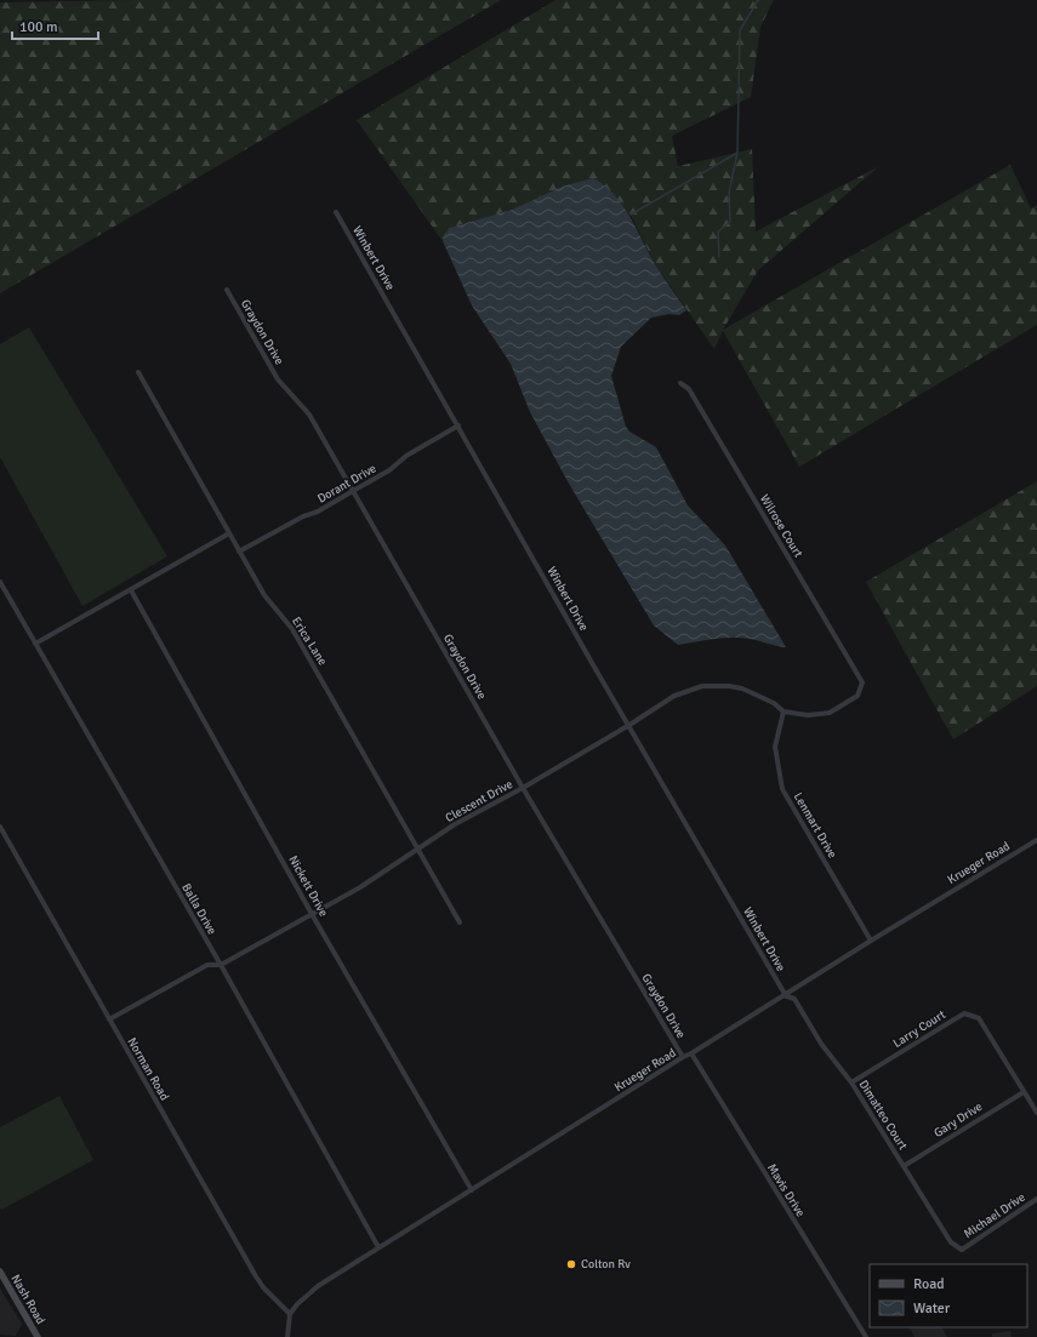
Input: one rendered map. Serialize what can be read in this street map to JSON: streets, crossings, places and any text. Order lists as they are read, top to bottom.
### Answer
{
  "streets": {
    "main road": ["Nash Road"],
    "street": [
      "Winbert Drive",
      "Graydon Drive",
      "Dorant Drive",
      "Wilrose Court",
      "Erica Lane",
      "Clescent Drive",
      "Lenmart Drive",
      "Krueger Road",
      "Nickett Drive",
      "Balla Drive",
      "Larry Court",
      "Norman Road",
      "Dimatteo Court",
      "Gary Drive",
      "Mavis Drive",
      "Michael Drive"
    ]
  },
  "crossings": [
    ["Winbert Drive", "Dorant Drive"],
    ["Winbert Drive", "Clescent Drive"],
    ["Winbert Drive", "Krueger Road"],
    ["Winbert Drive", "Dimatteo Court"],
    ["Graydon Drive", "Dorant Drive"],
    ["Graydon Drive", "Clescent Drive"],
    ["Graydon Drive", "Krueger Road"],
    ["Dorant Drive", "Erica Lane"],
    ["Wilrose Court", "Clescent Drive"],
    ["Erica Lane", "Clescent Drive"],
    ["Clescent Drive", "Lenmart Drive"],
    ["Clescent Drive", "Nickett Drive"],
    ["Clescent Drive", "Balla Drive"],
    ["Clescent Drive", "Norman Road"],
    ["Lenmart Drive", "Krueger Road"],
    ["Krueger Road", "Nickett Drive"],
    ["Krueger Road", "Balla Drive"],
    ["Krueger Road", "Norman Road"],
    ["Krueger Road", "Dimatteo Court"],
    ["Krueger Road", "Mavis Drive"],
    ["Larry Court", "Dimatteo Court"],
    ["Larry Court", "Gary Drive"],
    ["Dimatteo Court", "Gary Drive"],
    ["Dimatteo Court", "Michael Drive"]
  ],
  "places": ["Colton Rv"],
  "legend": ["Road", "Water"],
  "scale_bar": "100 m"
}
